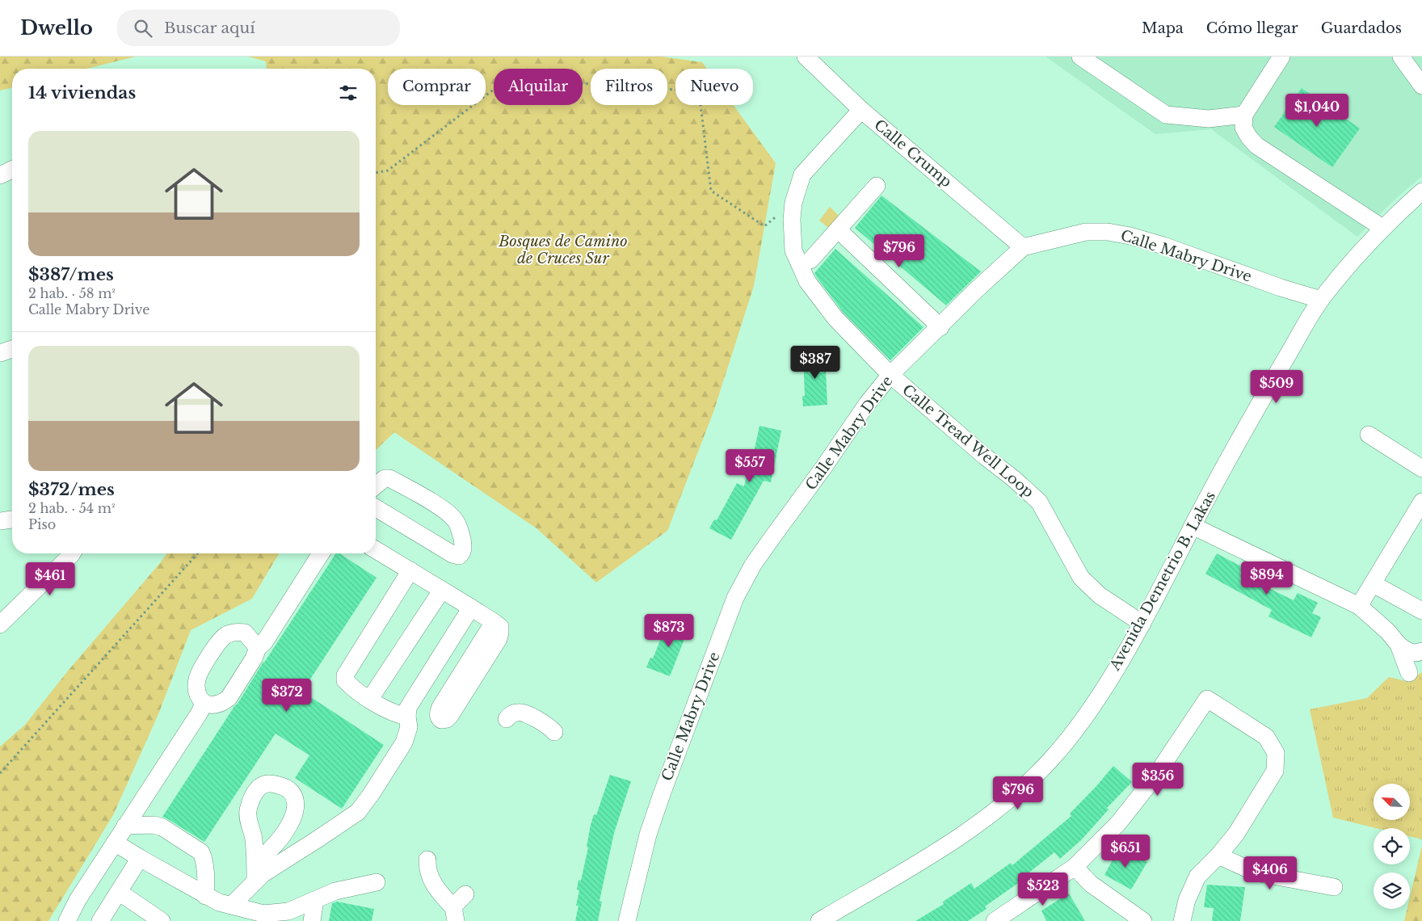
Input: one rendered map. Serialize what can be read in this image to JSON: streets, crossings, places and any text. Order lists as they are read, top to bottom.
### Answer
{
  "streets": {
    "street": [
      "Calle Crump",
      "Calle Mabry Drive",
      "Calle Tread Well Loop",
      "Avenida Demetrio B. Lakas"
    ]
  },
  "crossings": [
    ["Calle Crump", "Calle Mabry Drive"],
    ["Calle Crump", "Calle Tread Well Loop"],
    ["Calle Mabry Drive", "Calle Tread Well Loop"],
    ["Calle Mabry Drive", "Avenida Demetrio B. Lakas"],
    ["Calle Tread Well Loop", "Avenida Demetrio B. Lakas"]
  ],
  "parks": ["Bosques de Camino de Cruces Sur"],
  "north": "top left",
  "page": {
    "header": "Dwello",
    "search": "Buscar aquí",
    "nav": ["Mapa", "Cómo llegar", "Guardados"],
    "chip": [
      "Comprar",
      "Alquilar",
      "Filtros",
      "Nuevo"
    ],
    "heading": "14 viviendas",
    "price": [
      "$1,040",
      "$796",
      "$387",
      "$509",
      "$557",
      "$894",
      "$461",
      "$873",
      "$372",
      "$356",
      "$796",
      "$651",
      "$406",
      "$523"
    ],
    "list": [
      {
        "name": "$387/mes",
        "note": "2 hab. · 58 m² · Calle Mabry Drive"
      },
      {
        "name": "$372/mes",
        "note": "2 hab. · 54 m² · Piso"
      }
    ]
  }
}
